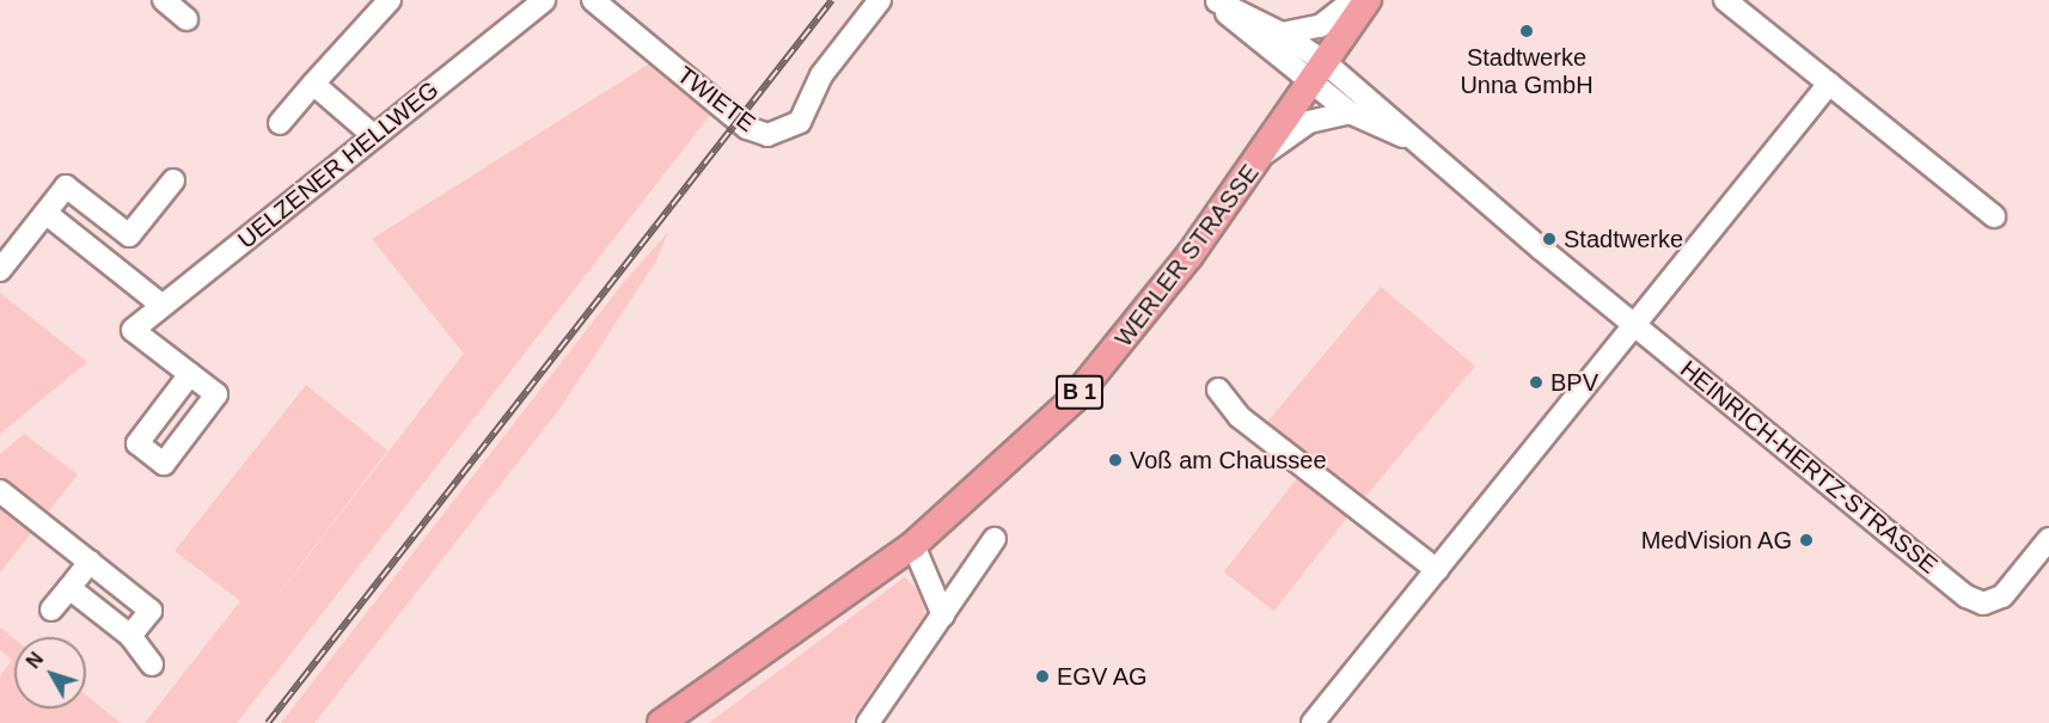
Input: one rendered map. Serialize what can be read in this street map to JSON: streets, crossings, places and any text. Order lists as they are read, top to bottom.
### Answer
{
  "streets": {
    "main road": ["WERLER STRASSE", "B 1"],
    "street": ["TWIETE", "UELZENER HELLWEG", "HEINRICH-HERTZ-STRASSE"]
  },
  "crossings": [
    ["WERLER STRASSE", "HEINRICH-HERTZ-STRASSE"]
  ],
  "places": [
    "Stadtwerke Unna GmbH",
    "Stadtwerke",
    "BPV",
    "Voß am Chaussee",
    "MedVision AG",
    "EGV AG"
  ],
  "north": "top left"
}
